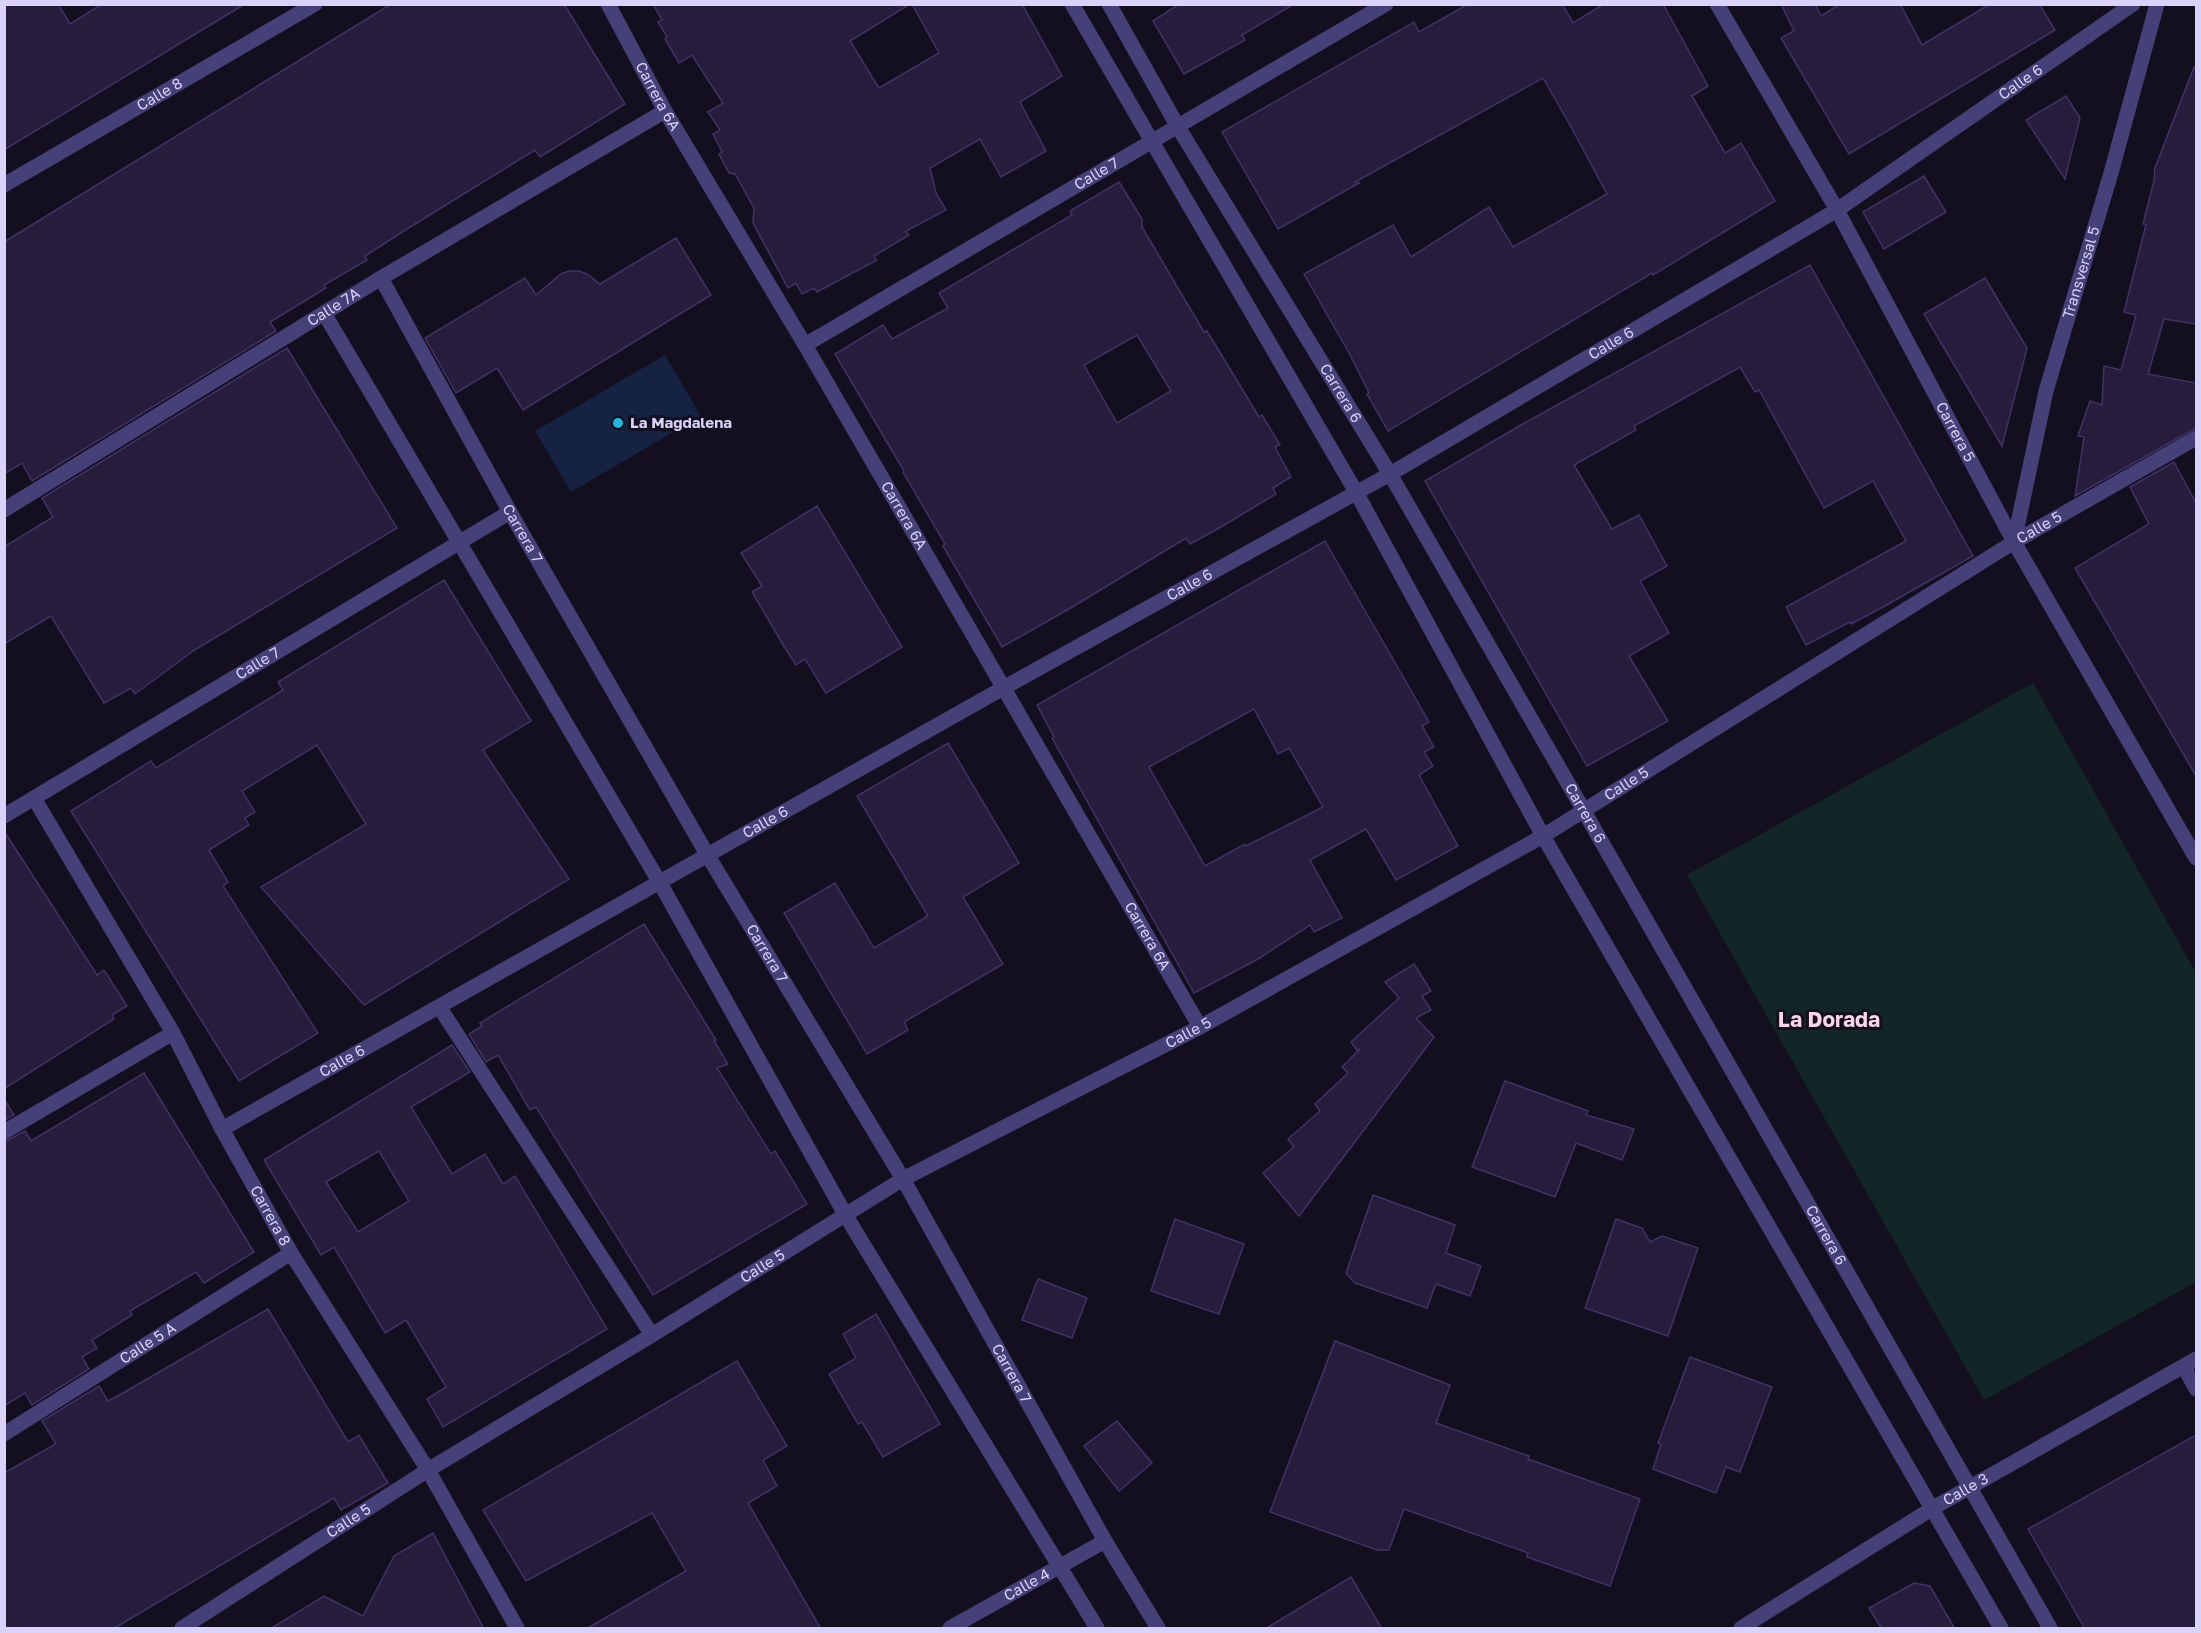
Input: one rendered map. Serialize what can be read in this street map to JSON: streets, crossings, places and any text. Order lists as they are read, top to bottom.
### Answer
{
  "streets": {
    "street": [
      "Calle 6",
      "Calle 8",
      "Carrera 6A",
      "Calle 7",
      "Transversal 5",
      "Calle 7A",
      "Carrera 6",
      "Carrera 5",
      "Calle 5",
      "Carrera 7",
      "Carrera 8",
      "Calle 5 A",
      "Calle 3",
      "Calle 4"
    ]
  },
  "crossings": [
    ["Calle 6", "Carrera 6A"],
    ["Calle 6", "Carrera 6"],
    ["Calle 6", "Carrera 5"],
    ["Calle 6", "Carrera 7"],
    ["Calle 6", "Carrera 8"],
    ["Carrera 6A", "Calle 7"],
    ["Carrera 6A", "Calle 7A"],
    ["Carrera 6A", "Calle 5"],
    ["Calle 7", "Carrera 6"],
    ["Calle 7", "Carrera 7"],
    ["Calle 7", "Carrera 8"],
    ["Transversal 5", "Carrera 5"],
    ["Transversal 5", "Calle 5"],
    ["Calle 7A", "Carrera 7"],
    ["Carrera 6", "Calle 5"],
    ["Carrera 6", "Calle 3"],
    ["Carrera 5", "Calle 5"],
    ["Calle 5", "Carrera 7"],
    ["Calle 5", "Carrera 8"],
    ["Carrera 7", "Calle 4"],
    ["Carrera 8", "Calle 5 A"]
  ],
  "districts": ["La Dorada"],
  "places": ["La Magdalena"]
}
